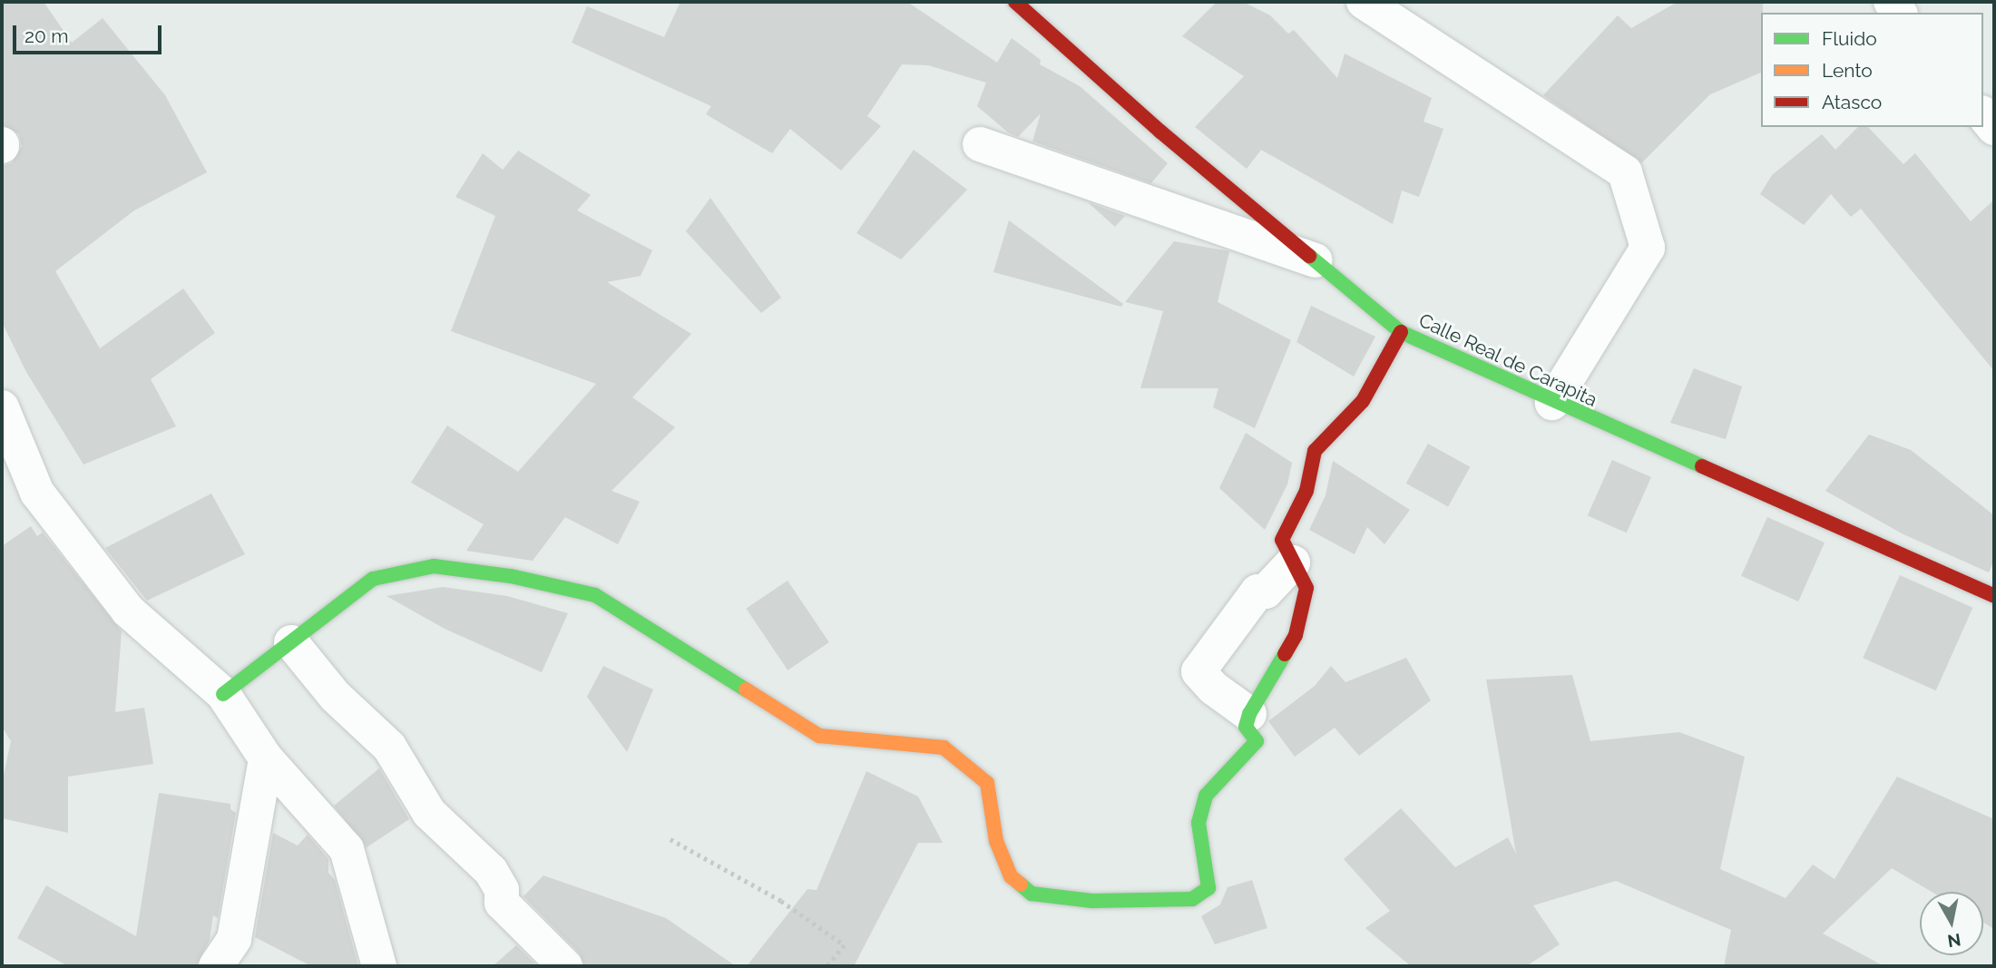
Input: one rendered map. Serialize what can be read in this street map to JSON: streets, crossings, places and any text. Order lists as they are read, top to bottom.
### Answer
{
  "streets": {
    "street": ["Calle Real de Carapita"]
  },
  "legend": ["Fluido", "Lento", "Atasco"],
  "scale_bar": "20 m",
  "north": "bottom"
}
